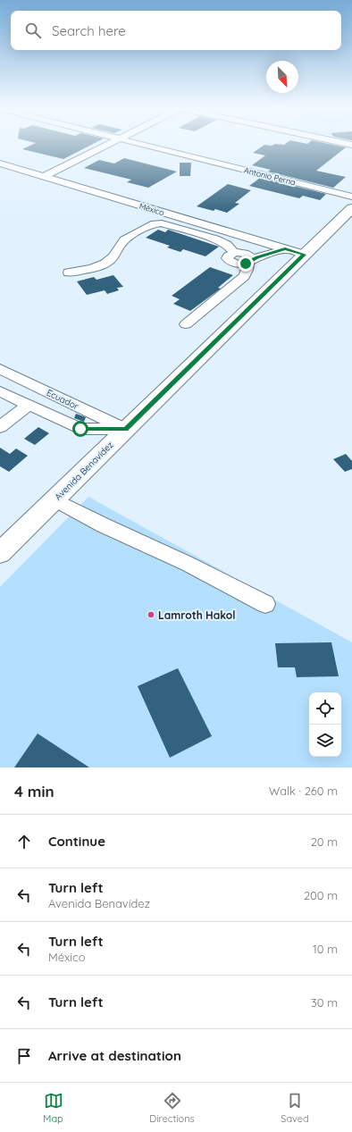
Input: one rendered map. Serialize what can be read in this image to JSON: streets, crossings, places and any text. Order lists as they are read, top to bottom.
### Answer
{
  "streets": {
    "main road": ["Avenida Benavídez"],
    "street": ["Antonio Perna", "México", "Ecuador"]
  },
  "crossings": [
    ["México", "Avenida Benavídez"],
    ["Ecuador", "Avenida Benavídez"]
  ],
  "places": ["Lamroth Hakol"],
  "north": "bottom right",
  "page": {
    "search": "Search here",
    "heading": ["4 min", "Walk · 260 m"],
    "list": [
      ["Continue", "20 m"],
      ["Turn left", "Avenida Benavídez", "200 m"],
      ["Turn left", "México", "10 m"],
      ["Turn left", "30 m"],
      "Arrive at destination"
    ],
    "nav": ["Map", "Directions", "Saved"]
  }
}
